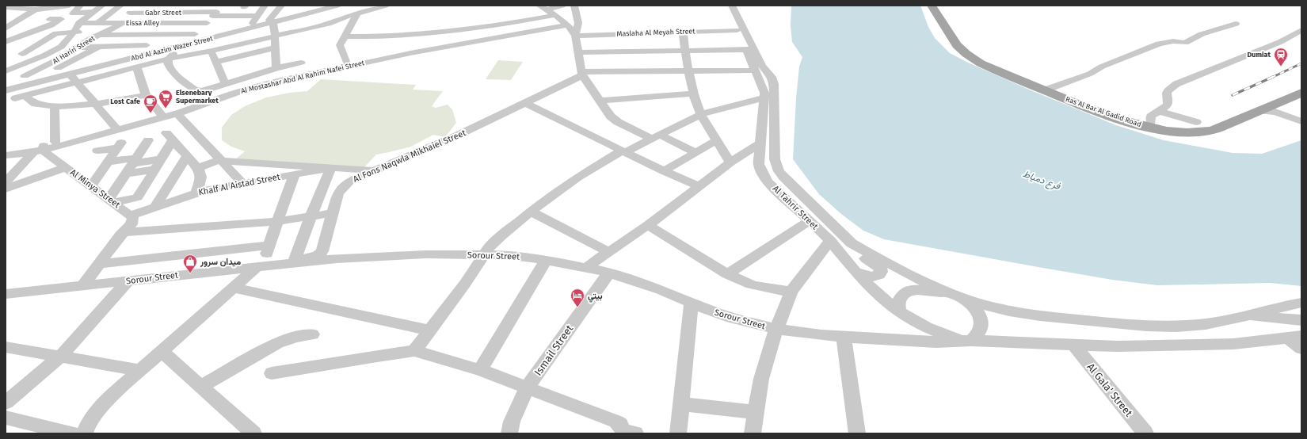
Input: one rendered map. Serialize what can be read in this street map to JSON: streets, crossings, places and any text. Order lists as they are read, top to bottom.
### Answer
{
  "streets": {
    "main road": ["Ras Al Bar Al Gadid Road"],
    "street": [
      "Gabr Street",
      "Eissa Alley",
      "Maslaha Al Meyah Street",
      "Abd Al Aazim Wazer Street",
      "Al Hariri Street",
      "Al Mostashar Abd Al Rahim Nafei Street",
      "Al Fons Naqwla Mikhaiel Street",
      "Khalf Al Aistad Street",
      "Al Minya Street",
      "Al Tahrir Street",
      "Sorour Street",
      "Ismail Street",
      "Al Gala' Street"
    ]
  },
  "crossings": [
    ["Gabr Street", "Al Hariri Street"],
    ["Eissa Alley", "Al Hariri Street"],
    ["Maslaha Al Meyah Street", "Al Tahrir Street"],
    ["Al Mostashar Abd Al Rahim Nafei Street", "Al Minya Street"],
    ["Al Fons Naqwla Mikhaiel Street", "Sorour Street"],
    ["Khalf Al Aistad Street", "Al Minya Street"],
    ["Al Tahrir Street", "Sorour Street"],
    ["Sorour Street", "Ismail Street"]
  ],
  "water": ["فرع دمياط"],
  "places": {
    "station": ["Dumiat"],
    "supermarket": ["Elsenebary Supermarket"],
    "cafe": ["Lost Cafe"],
    "shop": ["ميدان سرور"],
    "hotel": ["بيتي"]
  }
}
